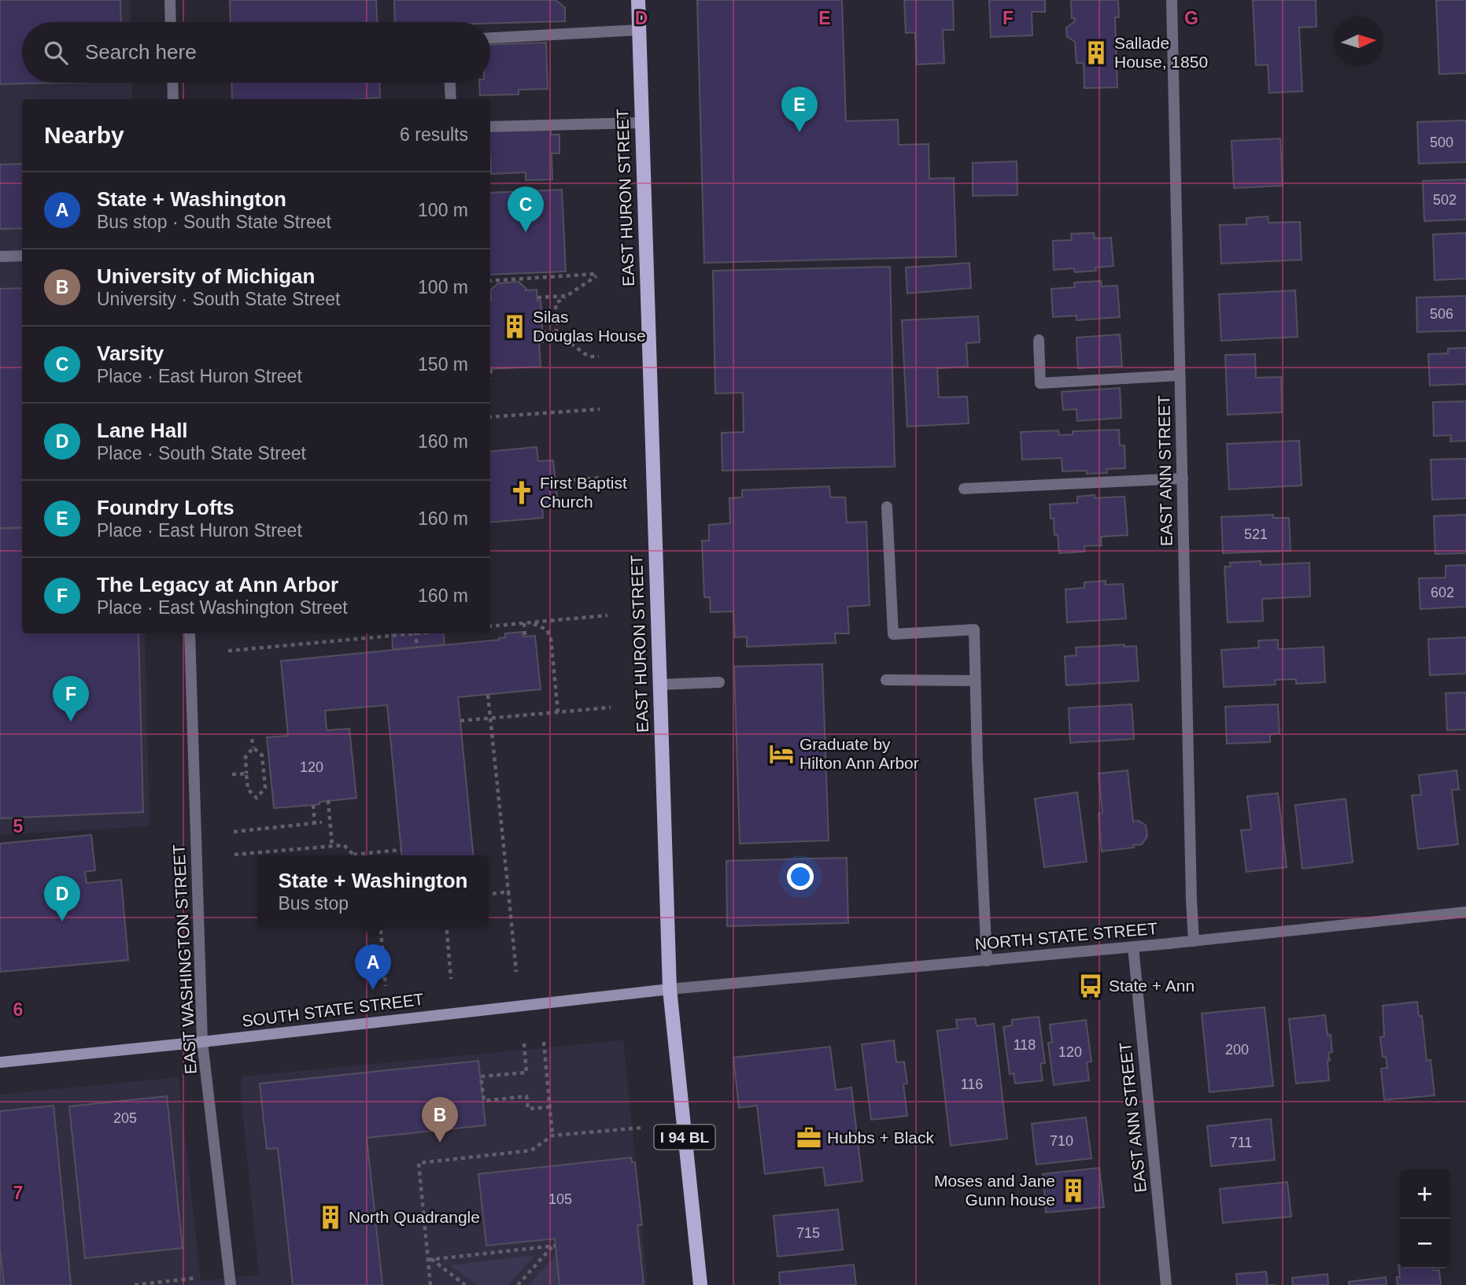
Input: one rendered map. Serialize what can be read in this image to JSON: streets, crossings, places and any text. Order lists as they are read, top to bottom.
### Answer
{
  "streets": {
    "main road": ["EAST HURON STREET", "SOUTH STATE STREET", "I 94 BL"],
    "street": ["EAST ANN STREET", "NORTH STATE STREET", "EAST WASHINGTON STREET"]
  },
  "crossings": [
    ["EAST HURON STREET", "NORTH STATE STREET"],
    ["EAST HURON STREET", "SOUTH STATE STREET"],
    ["EAST ANN STREET", "NORTH STATE STREET"],
    ["NORTH STATE STREET", "SOUTH STATE STREET"],
    ["EAST WASHINGTON STREET", "SOUTH STATE STREET"]
  ],
  "places": {
    "building": [
      "Sallade House, 1850",
      "Silas Douglas House",
      "Moses and Jane Gunn house",
      "North Quadrangle"
    ],
    "church": ["First Baptist Church"],
    "hotel": ["Graduate by Hilton Ann Arbor"],
    "bus stop": ["State + Ann"],
    "office": ["Hubbs + Black"]
  },
  "house_numbers": [
    "500",
    "502",
    "506",
    "521",
    "602",
    "120",
    "118",
    "200",
    "120",
    "116",
    "205",
    "710",
    "711",
    "105",
    "715"
  ],
  "north": "right",
  "page": {
    "search": "Search here",
    "pins": [
      "E",
      "C",
      "F",
      "D",
      "A",
      "B"
    ],
    "heading": ["Nearby", "6 results"],
    "list": [
      {
        "mark": "A",
        "name": "State + Washington",
        "note": "Bus stop · South State Street",
        "value": "100 m"
      },
      {
        "mark": "B",
        "name": "University of Michigan",
        "note": "University · South State Street",
        "value": "100 m"
      },
      {
        "mark": "C",
        "name": "Varsity",
        "note": "Place · East Huron Street",
        "value": "150 m"
      },
      {
        "mark": "D",
        "name": "Lane Hall",
        "note": "Place · South State Street",
        "value": "160 m"
      },
      {
        "mark": "E",
        "name": "Foundry Lofts",
        "note": "Place · East Huron Street",
        "value": "160 m"
      },
      {
        "mark": "F",
        "name": "The Legacy at Ann Arbor",
        "note": "Place · East Washington Street",
        "value": "160 m"
      }
    ],
    "popup": ["State + Washington", "Bus stop"],
    "map_buttons": ["+", "−"]
  },
  "grid": {
    "columns": [
      "D",
      "E",
      "F",
      "G"
    ],
    "rows": ["5", "6", "7"]
  }
}
